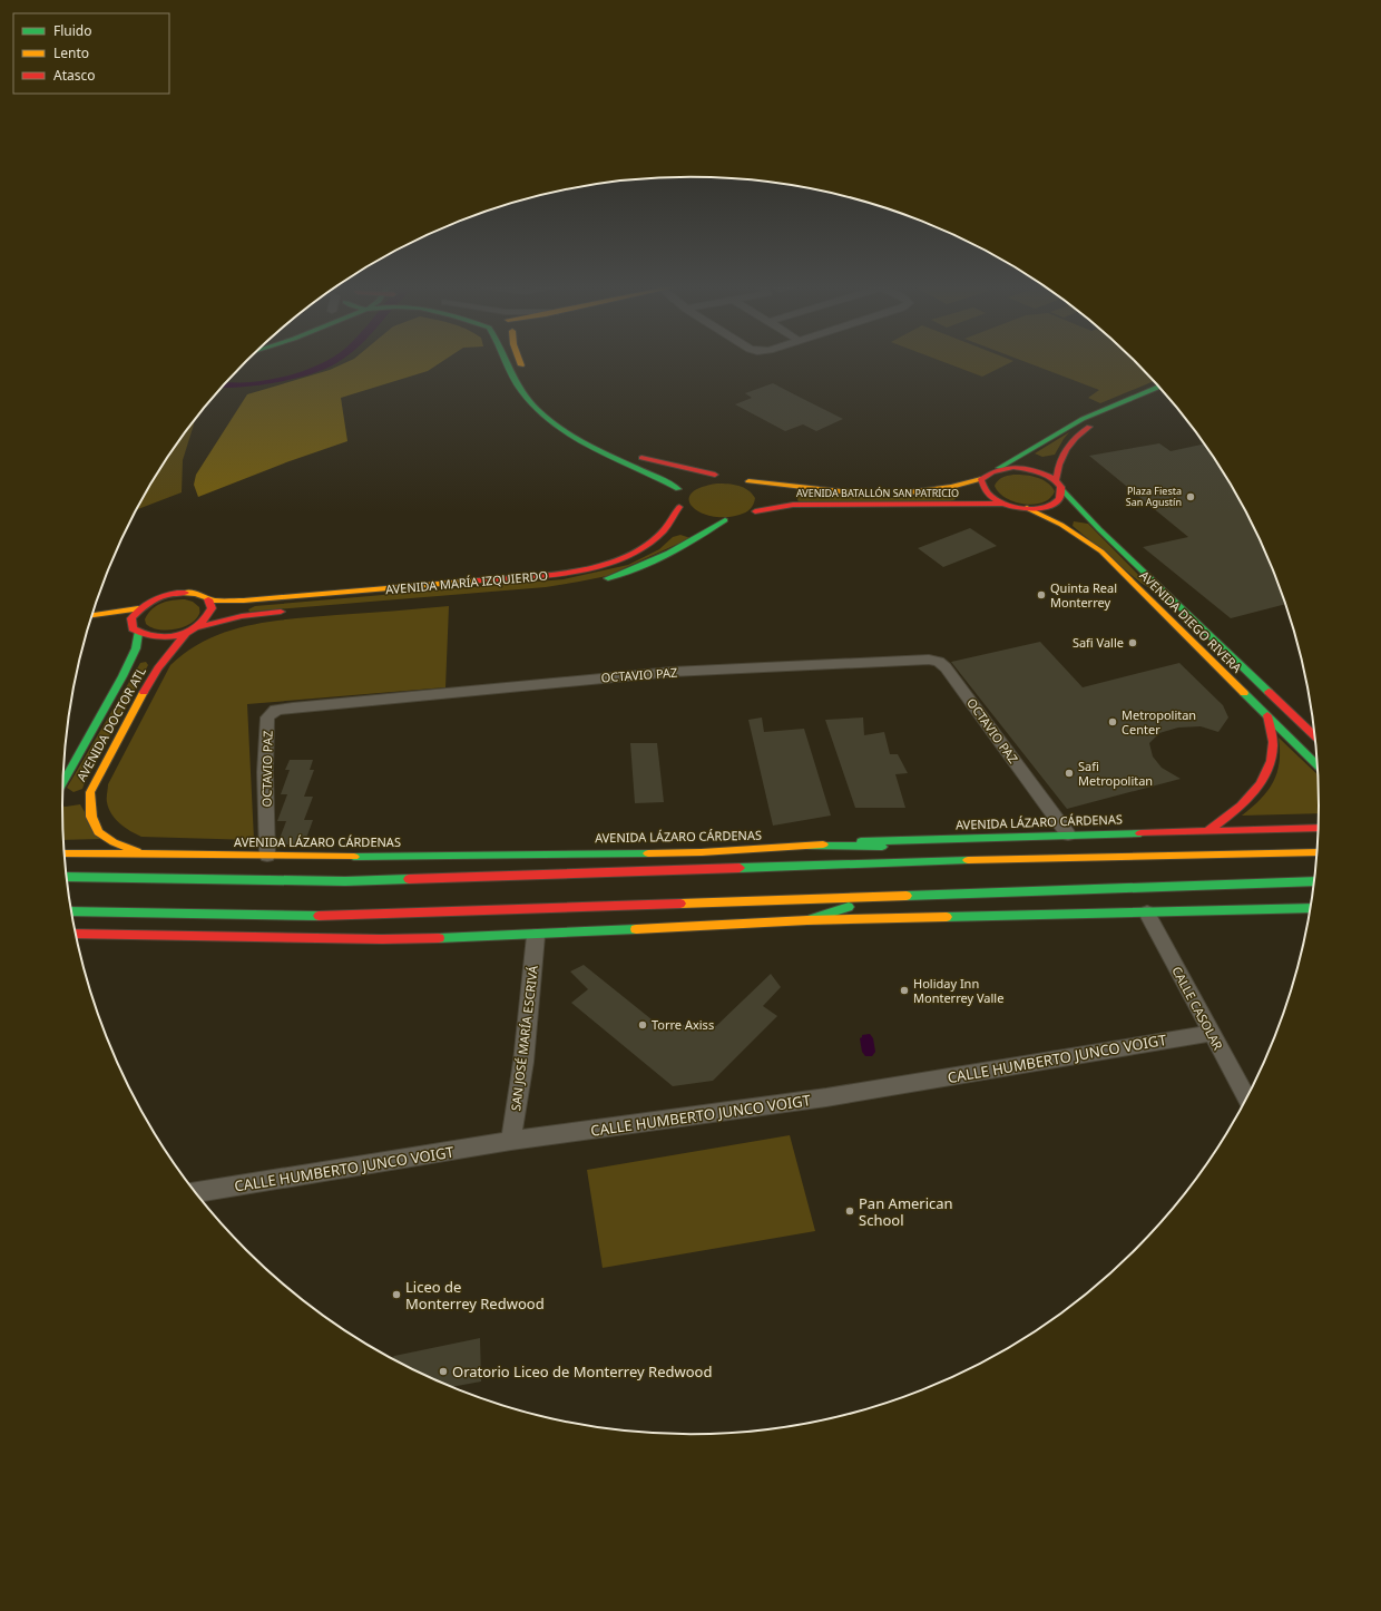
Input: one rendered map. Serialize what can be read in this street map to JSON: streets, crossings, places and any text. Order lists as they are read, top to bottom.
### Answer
{
  "streets": {
    "main road": [
      "AVENIDA BATALLÓN SAN PATRICIO",
      "AVENIDA MARÍA IZQUIERDO",
      "AVENIDA DIEGO RIVERA",
      "AVENIDA DOCTOR ATL",
      "AVENIDA LÁZARO CÁRDENAS"
    ],
    "street": [
      "OCTAVIO PAZ",
      "CALLE CASOLAR",
      "SAN JOSÉ MARÍA ESCRIVÁ",
      "CALLE HUMBERTO JUNCO VOIGT"
    ]
  },
  "crossings": [
    ["AVENIDA BATALLÓN SAN PATRICIO", "AVENIDA DIEGO RIVERA"],
    ["AVENIDA MARÍA IZQUIERDO", "AVENIDA DOCTOR ATL"],
    ["OCTAVIO PAZ", "AVENIDA LÁZARO CÁRDENAS"],
    ["AVENIDA DOCTOR ATL", "AVENIDA LÁZARO CÁRDENAS"],
    ["CALLE CASOLAR", "CALLE HUMBERTO JUNCO VOIGT"],
    ["SAN JOSÉ MARÍA ESCRIVÁ", "CALLE HUMBERTO JUNCO VOIGT"]
  ],
  "places": [
    "Plaza Fiesta San Agustín",
    "Quinta Real Monterrey",
    "Safi Valle",
    "Metropolitan Center",
    "Safi Metropolitan",
    "Holiday Inn Monterrey Valle",
    "Torre Axiss",
    "Pan American School",
    "Liceo de Monterrey Redwood",
    "Oratorio Liceo de Monterrey Redwood"
  ],
  "legend": ["Fluido", "Lento", "Atasco"]
}
